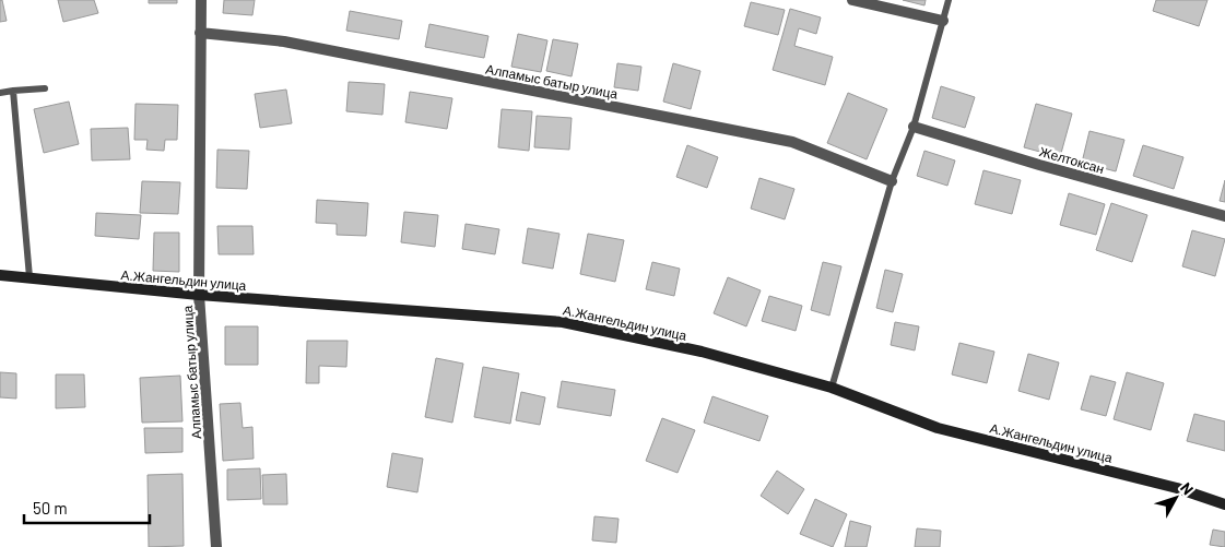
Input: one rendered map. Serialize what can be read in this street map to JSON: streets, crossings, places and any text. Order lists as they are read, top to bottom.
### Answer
{
  "streets": {
    "street": ["Алпамыс батыр улица", "Желтоксан", "А.Жангельдин улица"]
  },
  "crossings": [
    ["Алпамыс батыр улица", "А.Жангельдин улица"]
  ],
  "scale_bar": "50 m",
  "north": "top right"
}
